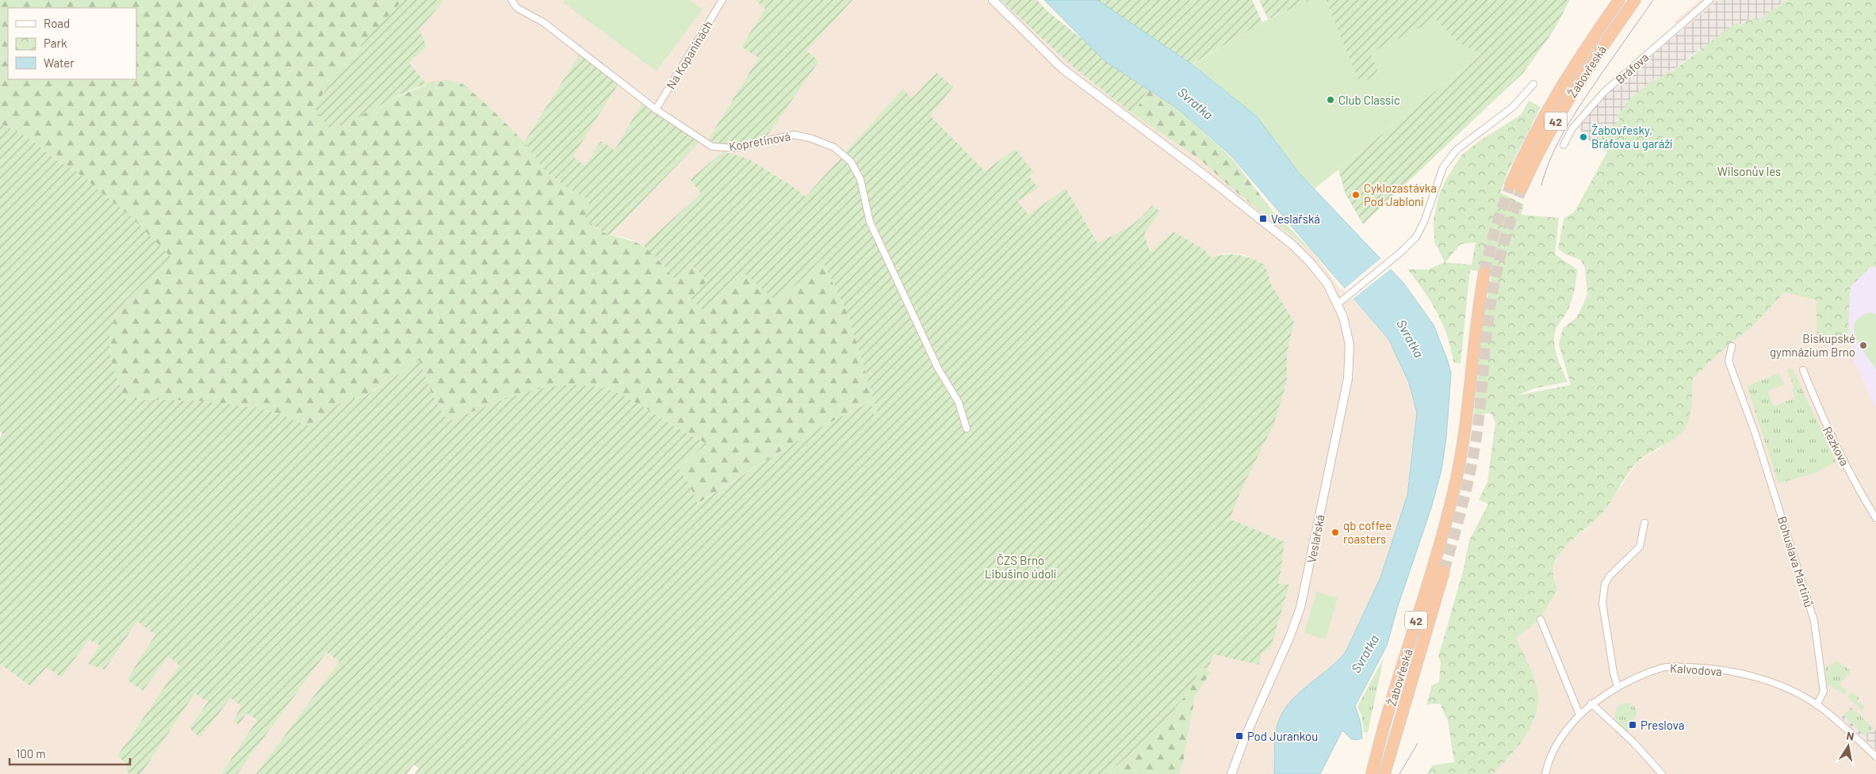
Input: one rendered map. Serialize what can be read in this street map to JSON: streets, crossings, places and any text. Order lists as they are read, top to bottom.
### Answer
{
  "streets": {
    "highway": ["Žabovřeská", "42"],
    "street": [
      "Na Kopaninách",
      "Bráfova",
      "Kopretinová",
      "Rezkova",
      "Veslařská",
      "Bohuslava Martinů",
      "Kalvodova"
    ]
  },
  "crossings": [
    ["Na Kopaninách", "Kopretinová"],
    ["Bohuslava Martinů", "Kalvodova"]
  ],
  "water": ["Svratka"],
  "parks": ["Wilsonův les", "ČZS Brno Libušino údolí"],
  "places": {
    "other": [
      "Club Classic",
      "Žabovřesky, Bráfova u garáží",
      "Cyklozastávka Pod Jabloní",
      "Biskupské gymnázium Brno",
      "qb coffee roasters"
    ],
    "transit": ["Veslařská", "Preslova", "Pod Jurankou"]
  },
  "legend": ["Road", "Park", "Water"],
  "scale_bar": "100 m",
  "north": "top"
}
